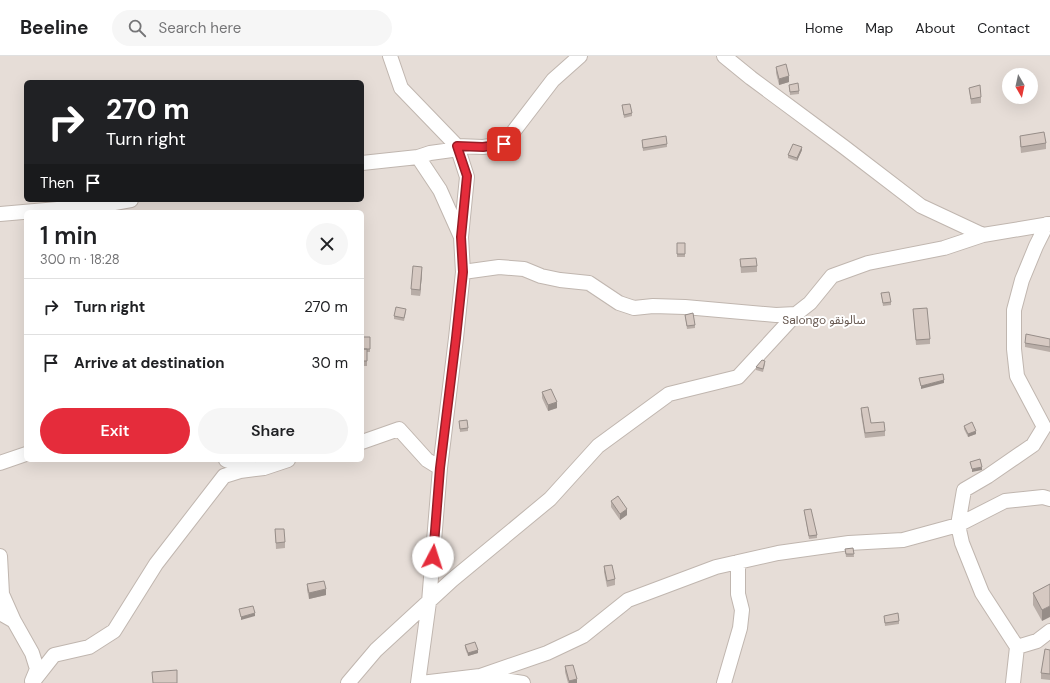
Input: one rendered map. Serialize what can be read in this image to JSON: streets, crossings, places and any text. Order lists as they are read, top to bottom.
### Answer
{
  "districts": ["Salongo سالونقو"],
  "north": "bottom",
  "page": {
    "header": "Beeline",
    "search": "Search here",
    "nav": [
      "Home",
      "Map",
      "About",
      "Contact"
    ],
    "turn": ["270 m", "Turn right"],
    "then": "Then",
    "heading": ["1 min", "300 m · 18:28"],
    "list": [
      {
        "name": "Turn right",
        "value": "270 m"
      },
      {
        "name": "Arrive at destination",
        "value": "30 m"
      }
    ],
    "buttons": ["Exit", "Share"]
  }
}
